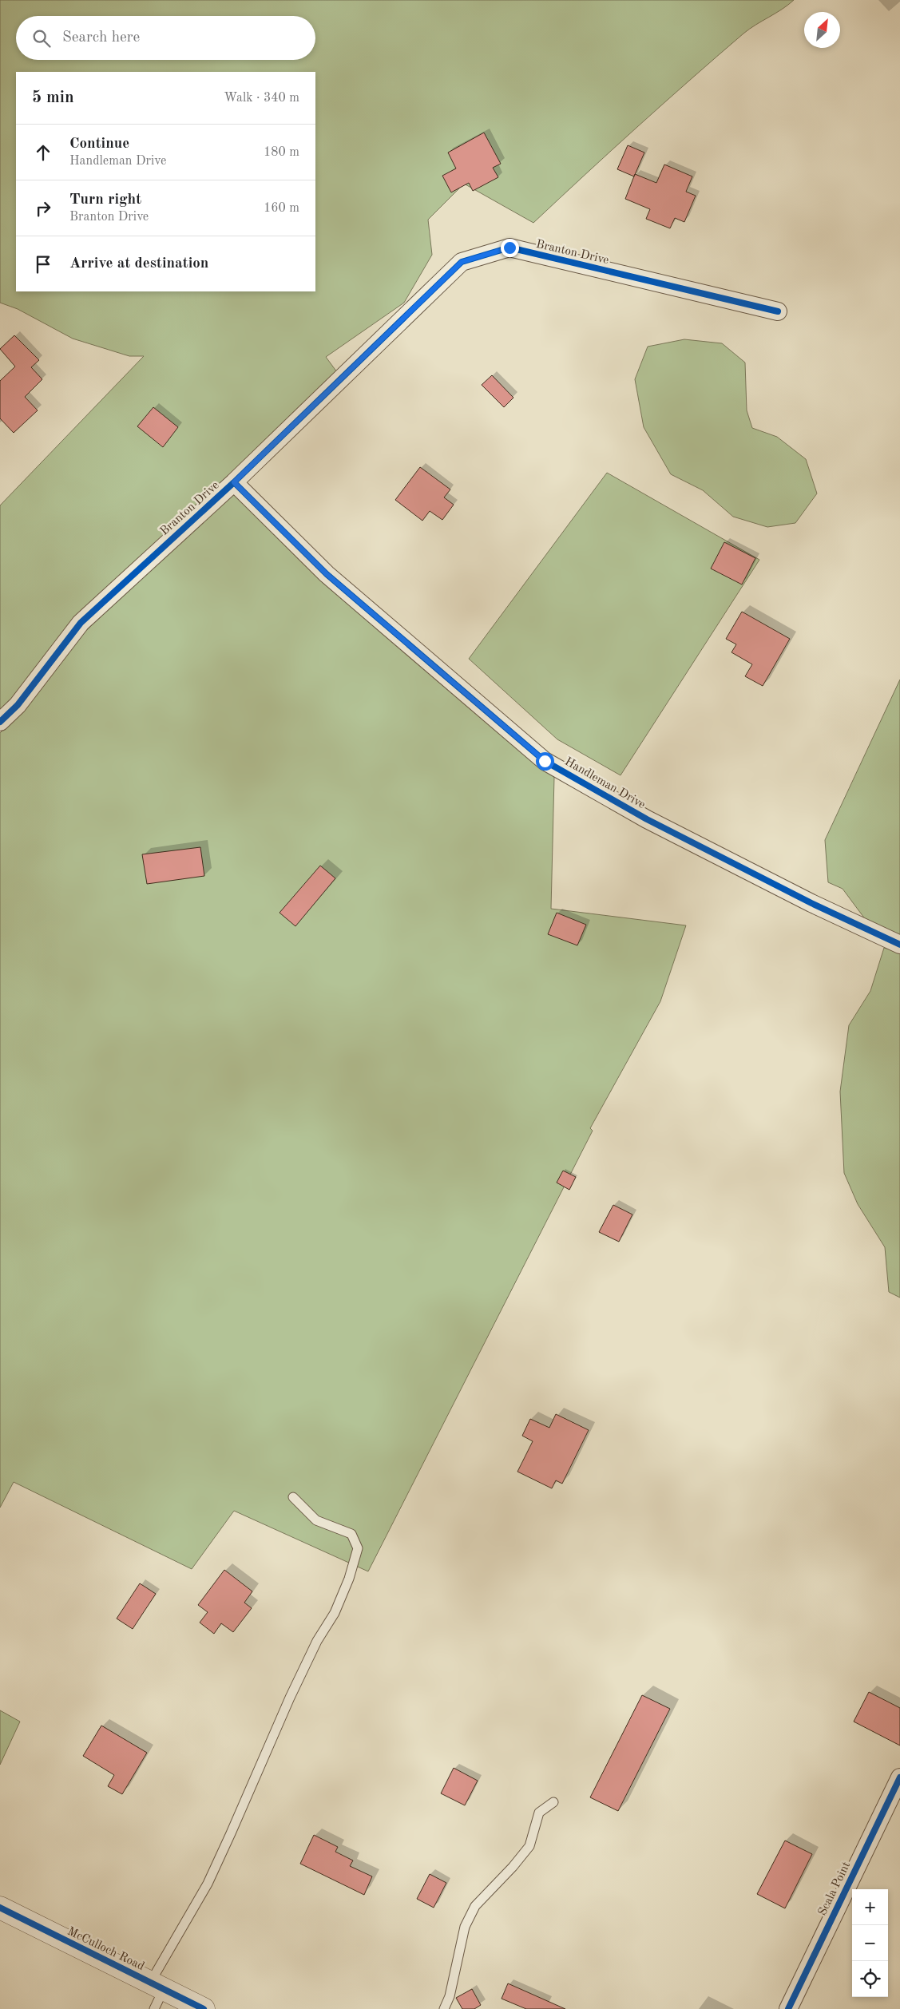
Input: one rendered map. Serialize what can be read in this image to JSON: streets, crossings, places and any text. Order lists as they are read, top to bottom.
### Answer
{
  "streets": {
    "street": [
      "Branton Drive",
      "Handleman Drive",
      "Scala Point",
      "McCulloch Road"
    ]
  },
  "crossings": [
    ["Branton Drive", "Handleman Drive"]
  ],
  "north": "top right",
  "page": {
    "search": "Search here",
    "heading": ["5 min", "Walk · 340 m"],
    "list": [
      ["Continue", "Handleman Drive", "180 m"],
      ["Turn right", "Branton Drive", "160 m"],
      "Arrive at destination"
    ],
    "map_buttons": ["+", "−"]
  }
}
